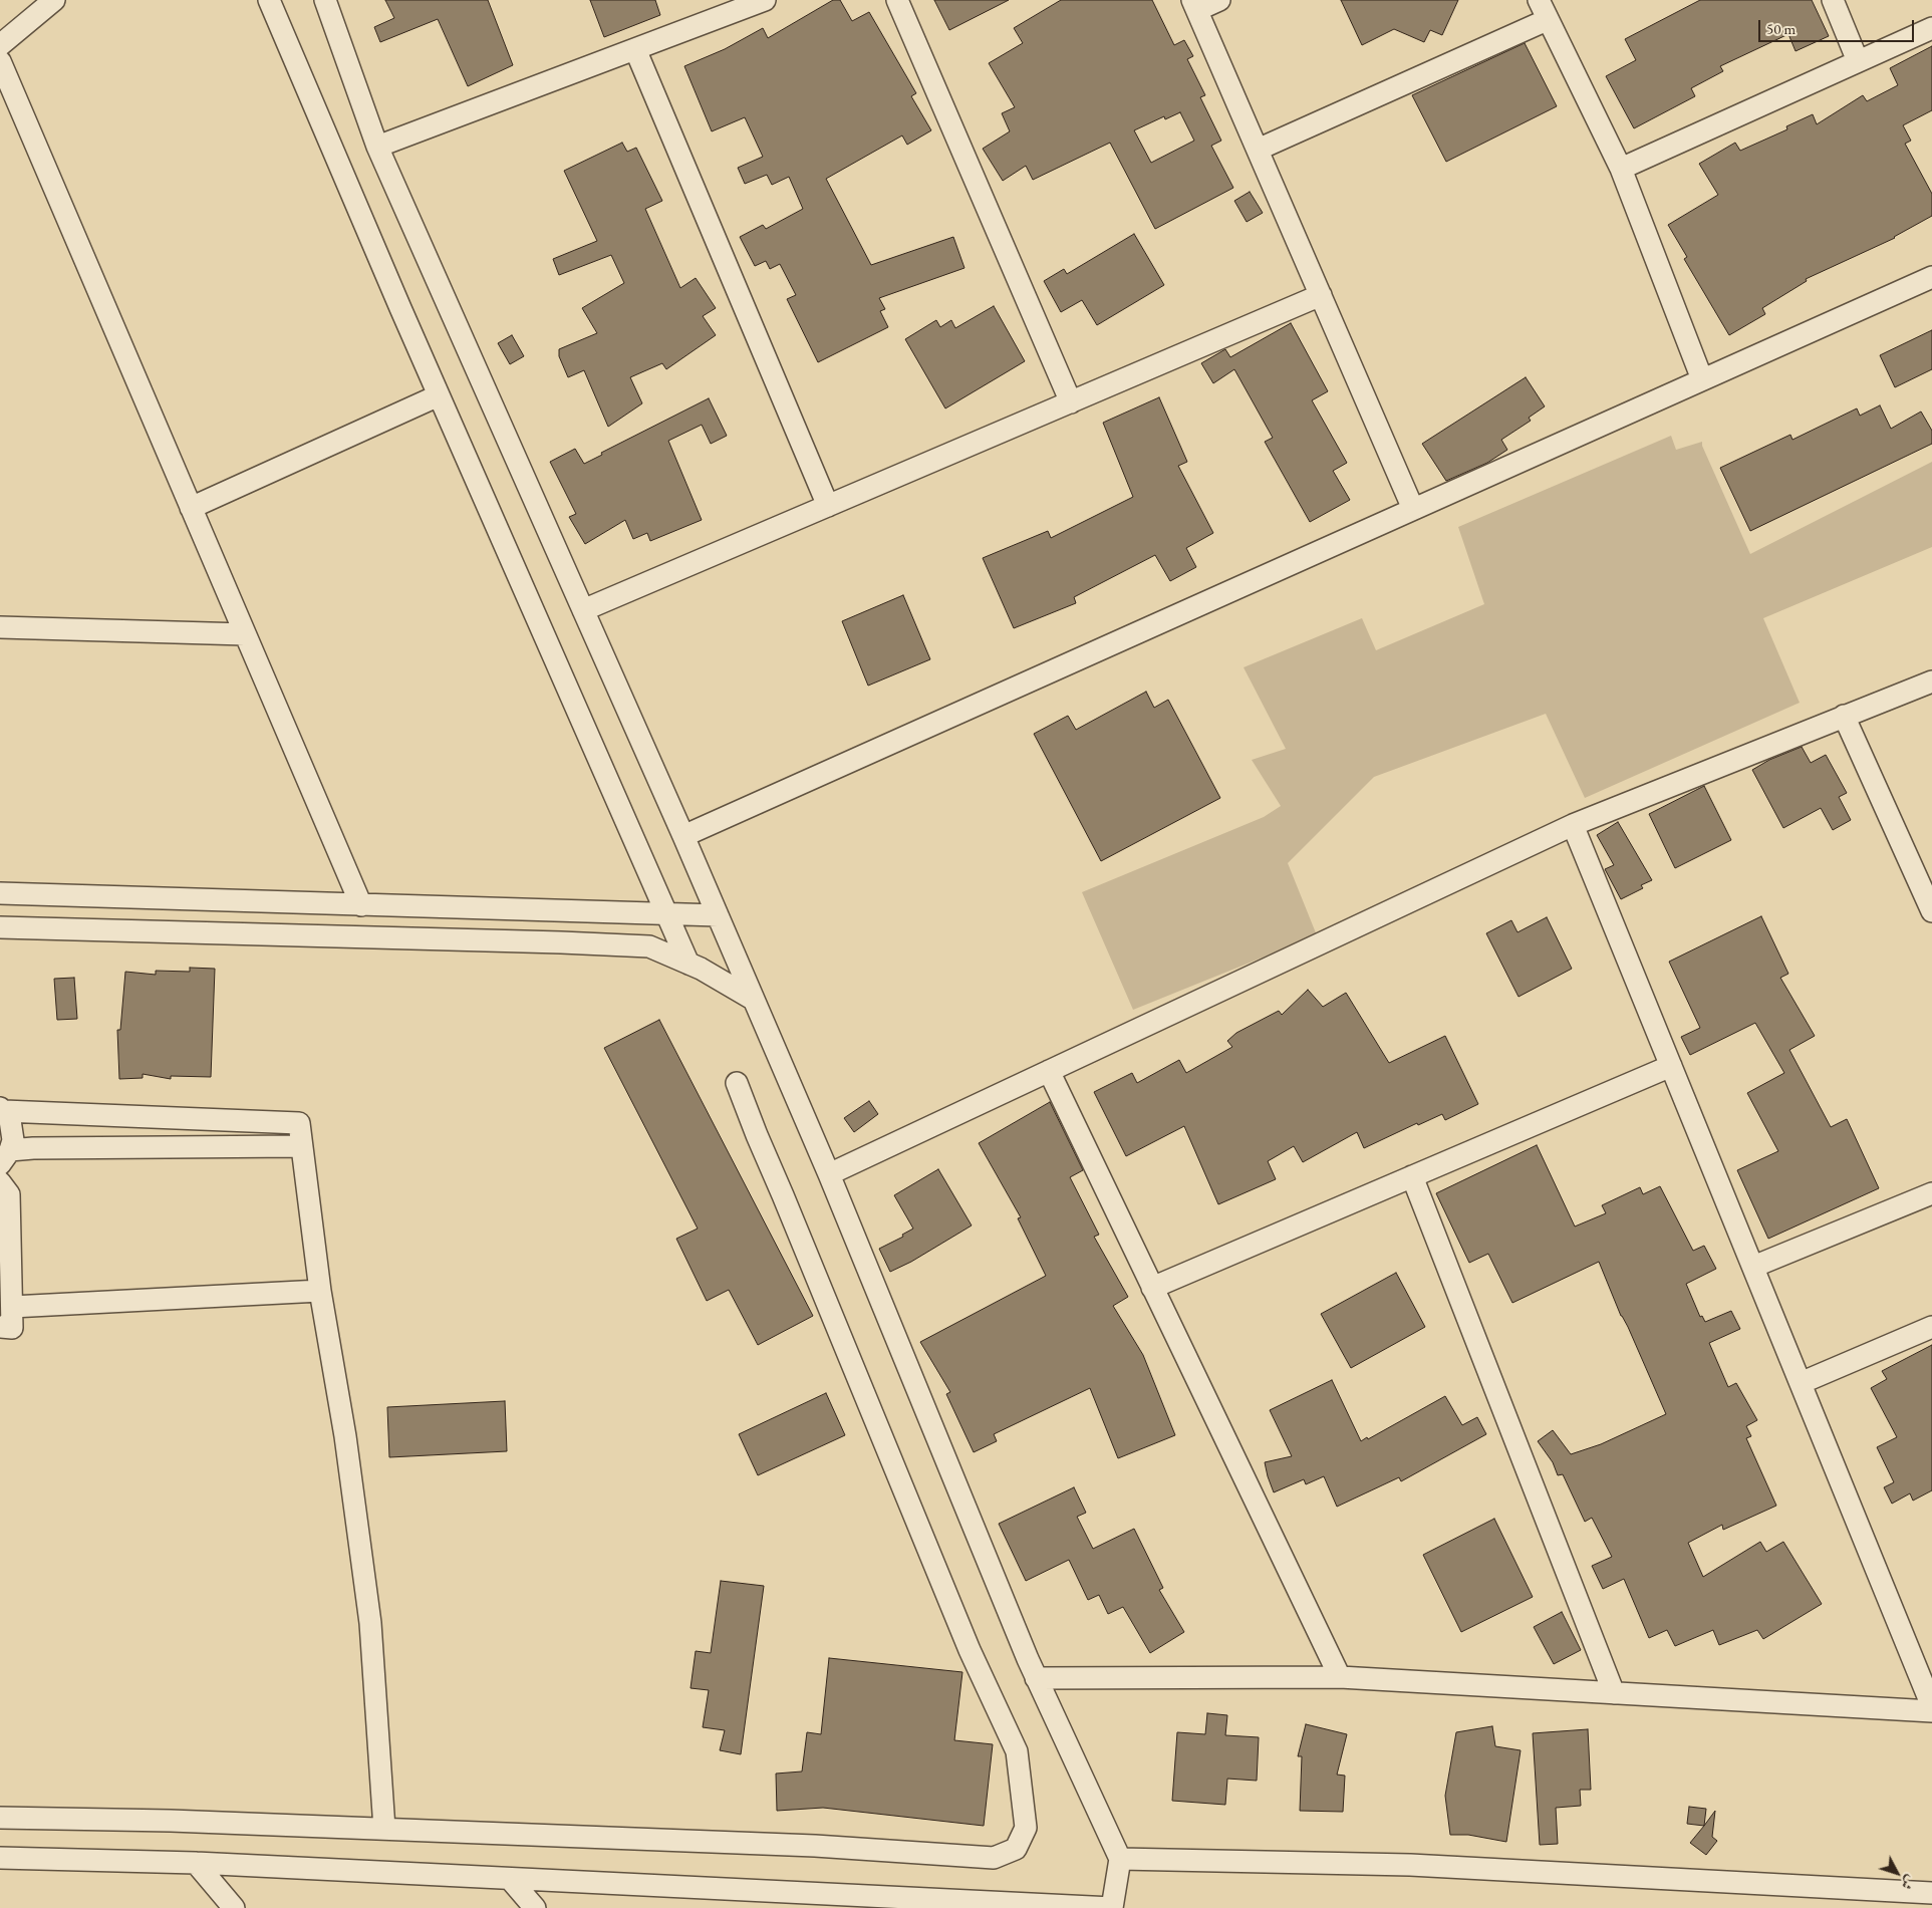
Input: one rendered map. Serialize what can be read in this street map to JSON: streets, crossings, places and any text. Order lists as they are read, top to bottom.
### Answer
{
  "scale_bar": "50 m",
  "north": "bottom right"
}
